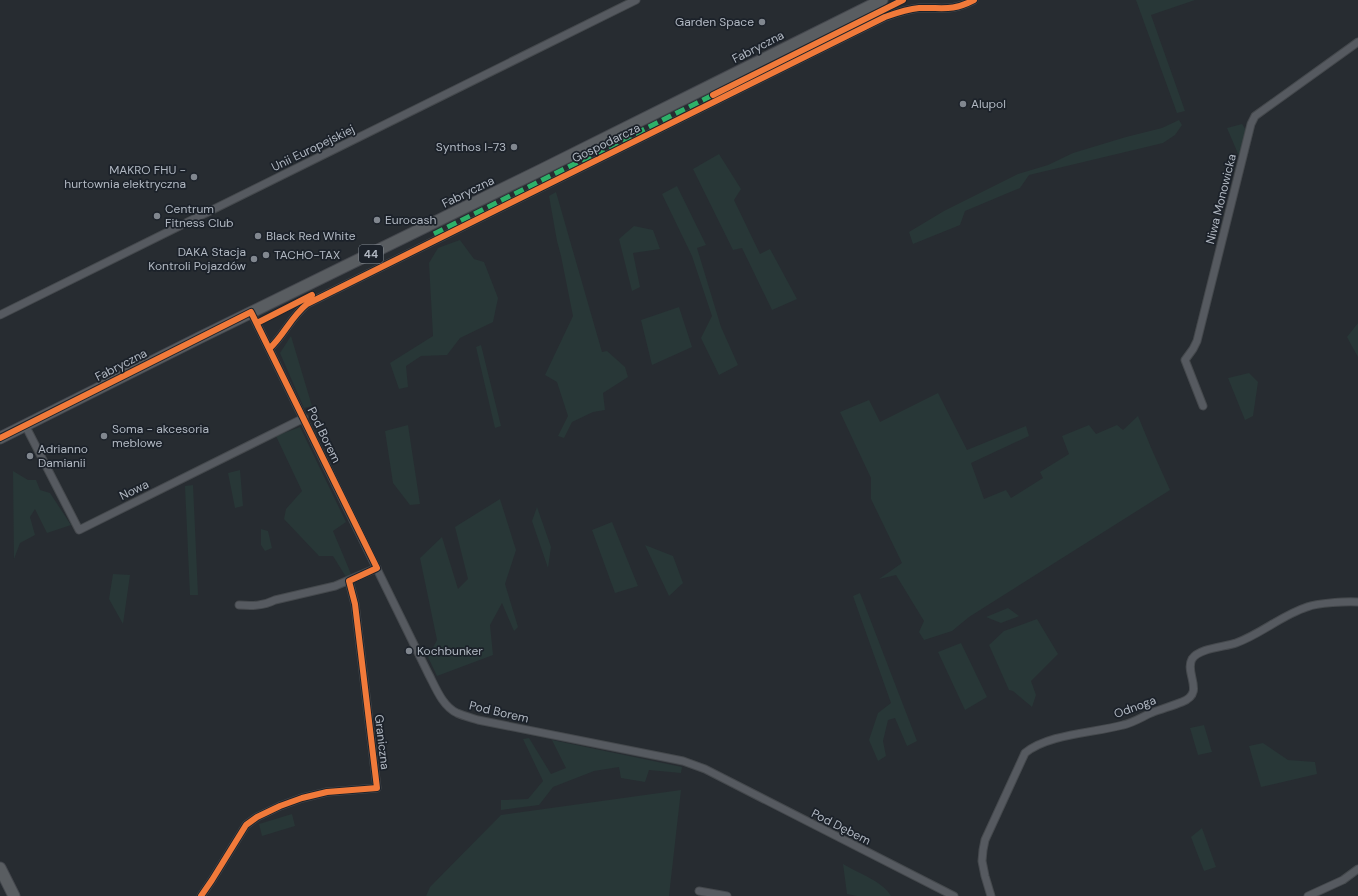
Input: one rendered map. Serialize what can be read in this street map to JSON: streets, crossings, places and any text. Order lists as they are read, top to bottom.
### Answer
{
  "streets": {
    "main road": ["Fabryczna", "44"],
    "street": [
      "Gospodarcza",
      "Unii Europejskiej",
      "Niwa Monowicka",
      "Pod Borem",
      "Nowa",
      "Odnoga",
      "Graniczna",
      "Pod Dębem"
    ]
  },
  "crossings": [
    ["Fabryczna", "Pod Borem"],
    ["Fabryczna", "Nowa"],
    ["Gospodarcza", "Pod Borem"],
    ["Pod Borem", "Nowa"],
    ["Pod Borem", "Pod Dębem"]
  ],
  "places": [
    "Garden Space",
    "Alupol",
    "Synthos I-73",
    "MAKRO FHU - hurtownia elektryczna",
    "Centrum Fitness Club",
    "Eurocash",
    "Black Red White",
    "TACHO-TAX",
    "DAKA Stacja Kontroli Pojazdów",
    "Soma - akcesoria meblowe",
    "Adrianno Damianii",
    "Kochbunker"
  ]
}
